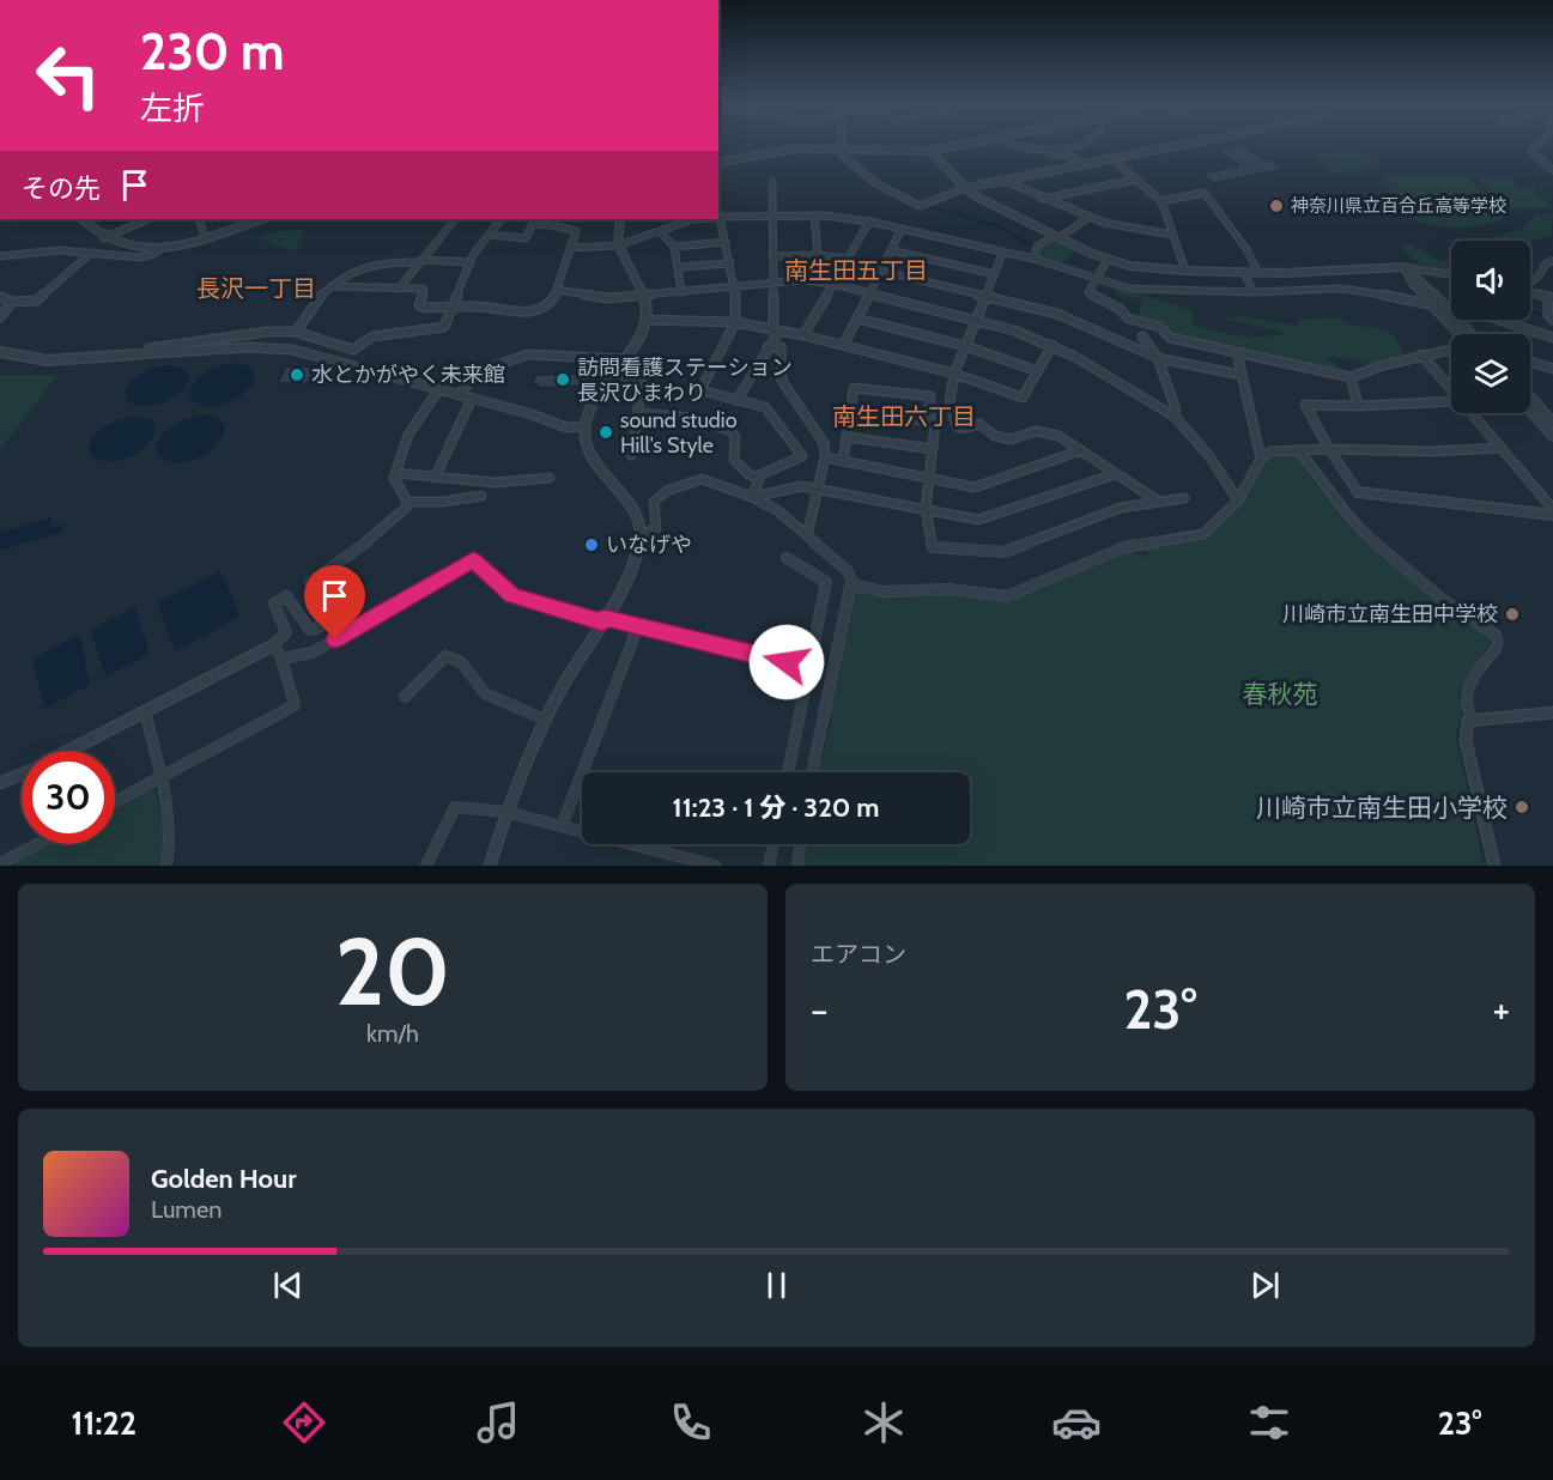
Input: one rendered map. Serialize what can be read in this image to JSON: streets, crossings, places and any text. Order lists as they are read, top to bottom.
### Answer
{
  "districts": ["南生田五丁目", "長沢一丁目", "南生田六丁目"],
  "parks": ["春秋苑"],
  "places": [
    "神奈川県立百合丘高等学校",
    "水とかがやく未来館",
    "訪問看護ステーション 長沢ひまわり",
    "sound studio Hill's Style",
    "いなげや",
    "川崎市立南生田中学校",
    "川崎市立南生田小学校"
  ],
  "page": {
    "turn": ["230 m", "左折"],
    "then": "その先",
    "limit": "30",
    "trip": "11:23 · 1 分 · 320 m",
    "tile": [
      ["20", "km/h"],
      "エアコン"
    ],
    "heat": ["−", "23°", "+"],
    "song": ["Golden Hour", "Lumen"],
    "tabs": ["11:22", "23°"]
  }
}
